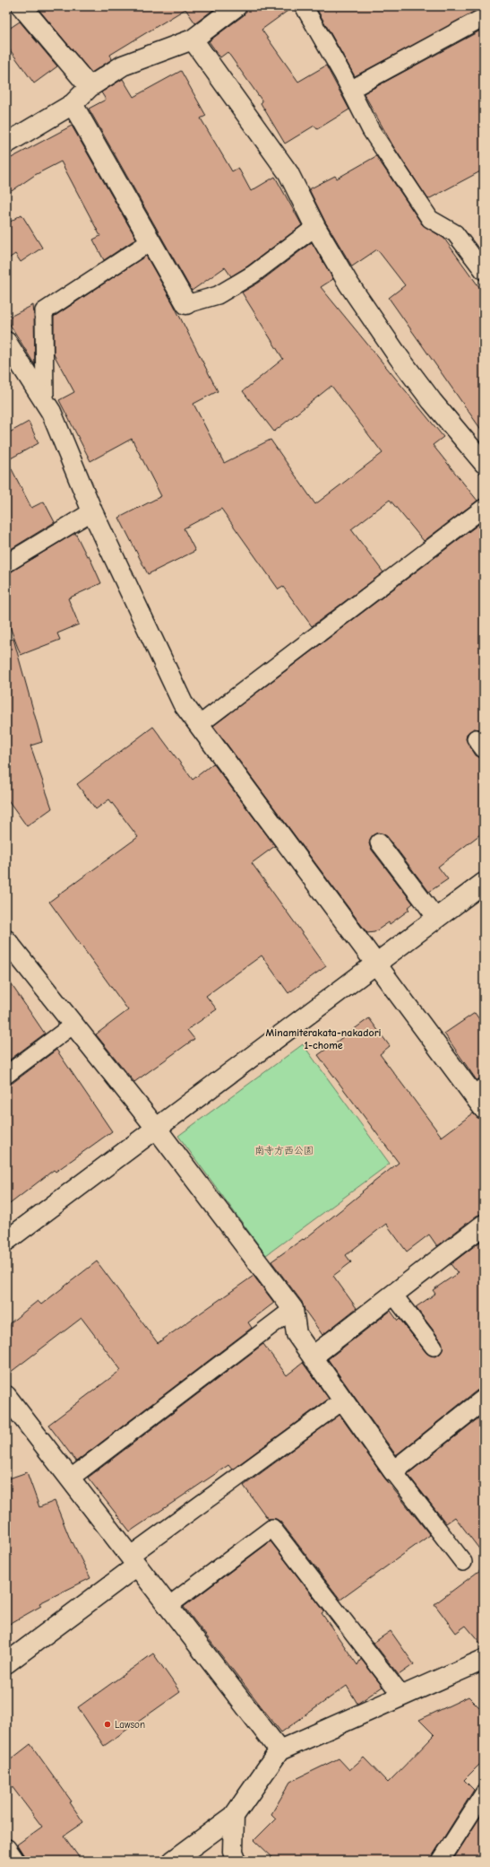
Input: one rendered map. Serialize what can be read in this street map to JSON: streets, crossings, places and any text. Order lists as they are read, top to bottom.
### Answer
{
  "districts": ["Minamiterakata-nakadori 1-chome"],
  "parks": ["南寺方西公園"],
  "places": ["Lawson"]
}
